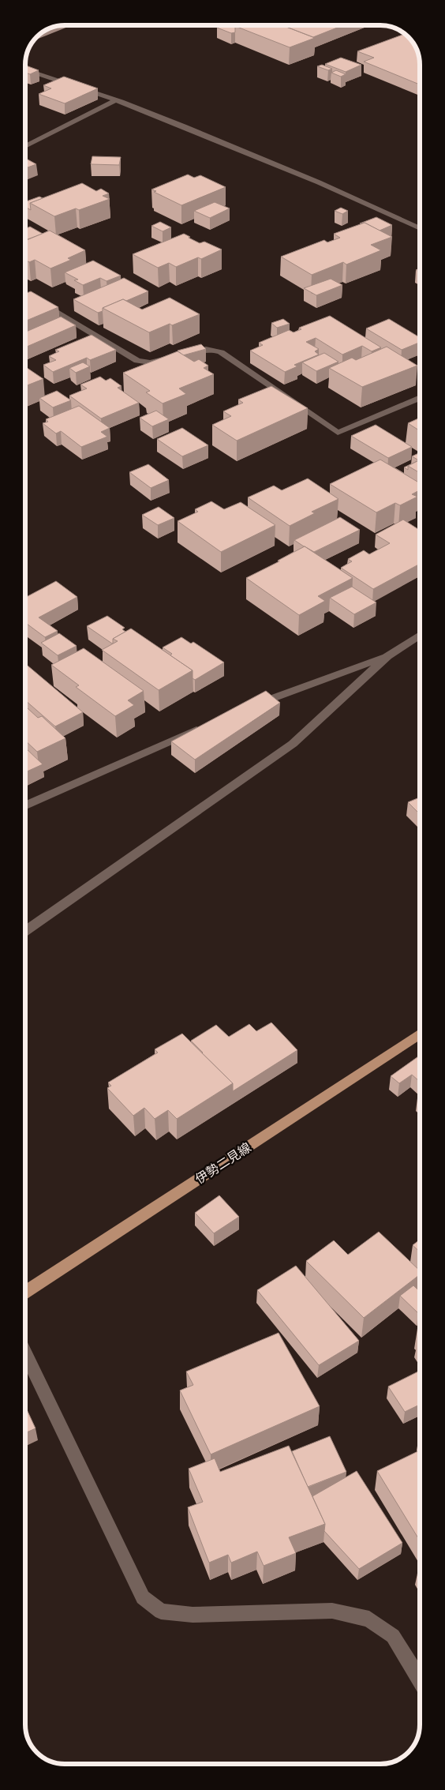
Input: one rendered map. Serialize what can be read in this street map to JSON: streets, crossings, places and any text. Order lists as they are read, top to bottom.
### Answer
{
  "streets": {
    "main road": ["伊勢二見線"]
  }
}
